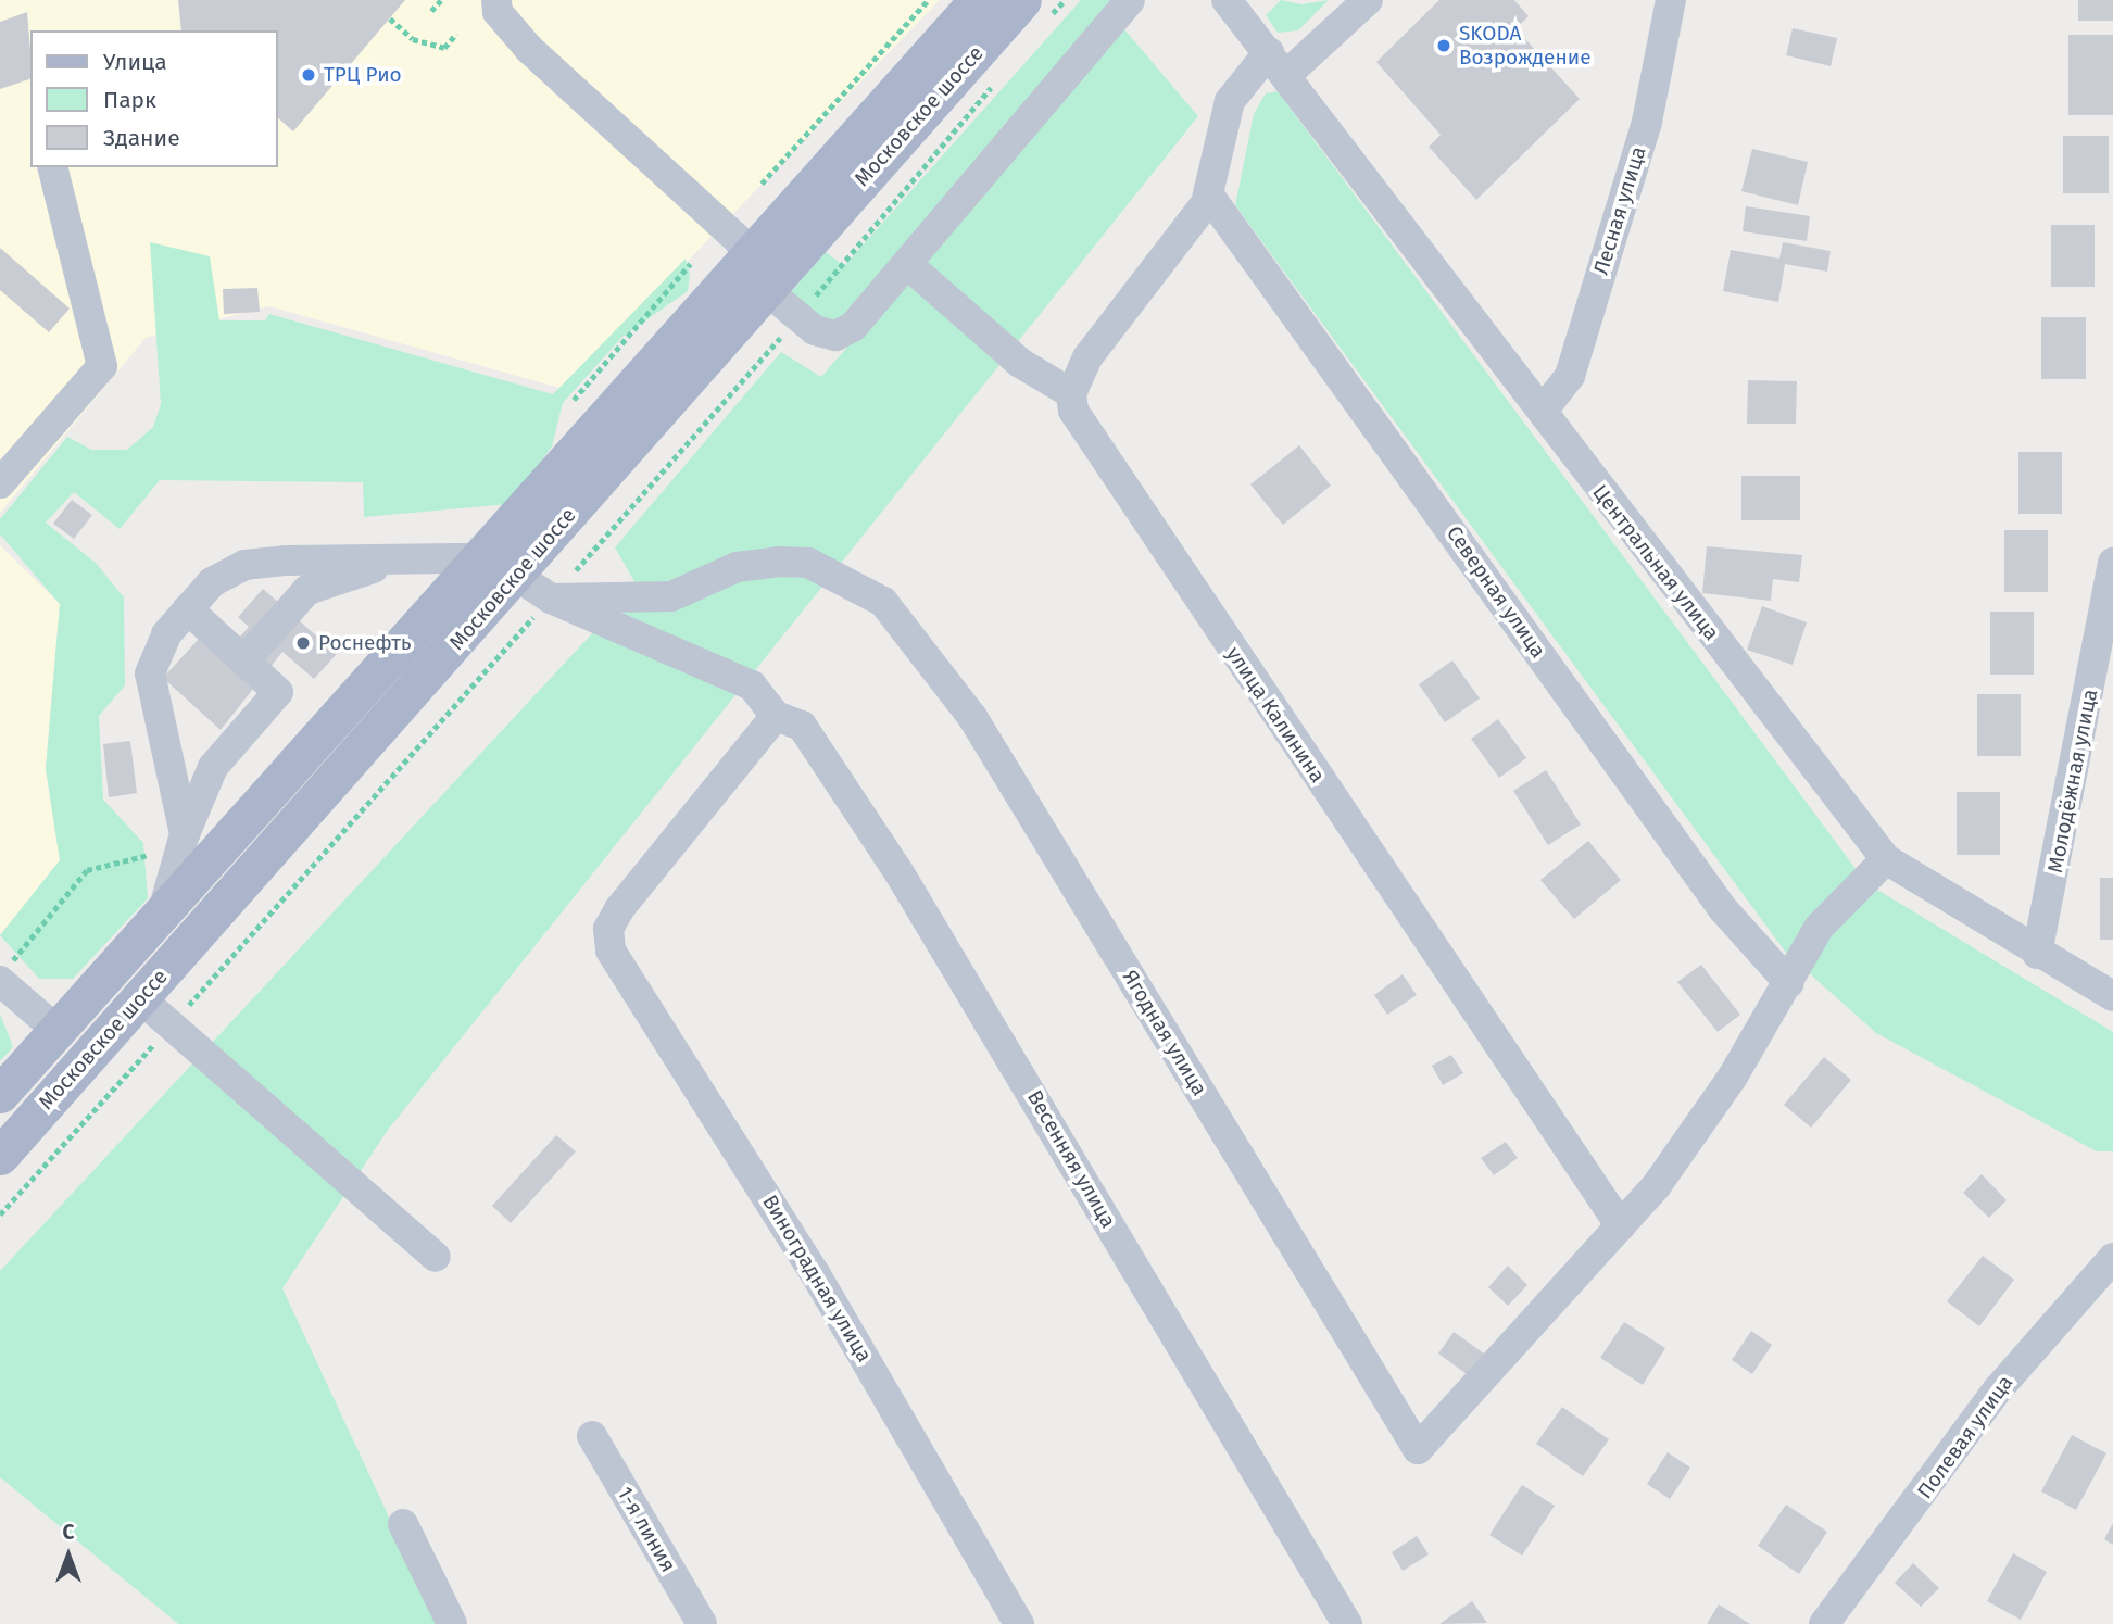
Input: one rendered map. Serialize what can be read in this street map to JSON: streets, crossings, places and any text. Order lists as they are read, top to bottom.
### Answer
{
  "streets": {
    "main road": ["Московское шоссе"],
    "street": [
      "Лесная улица",
      "Центральная улица",
      "Северная улица",
      "улица Калинина",
      "Молодёжная улица",
      "Ягодная улица",
      "Весенняя улица",
      "Виноградная улица",
      "Полевая улица",
      "1-я линия"
    ]
  },
  "crossings": [
    ["Лесная улица", "Центральная улица"],
    ["Центральная улица", "Молодёжная улица"],
    ["улица Калинина", "Ягодная улица"],
    ["Весенняя улица", "Виноградная улица"]
  ],
  "places": ["SKODA Возрождение", "ТРЦ Рио", "Роснефть"],
  "legend": ["Улица", "Парк", "Здание"],
  "north": "top"
}
